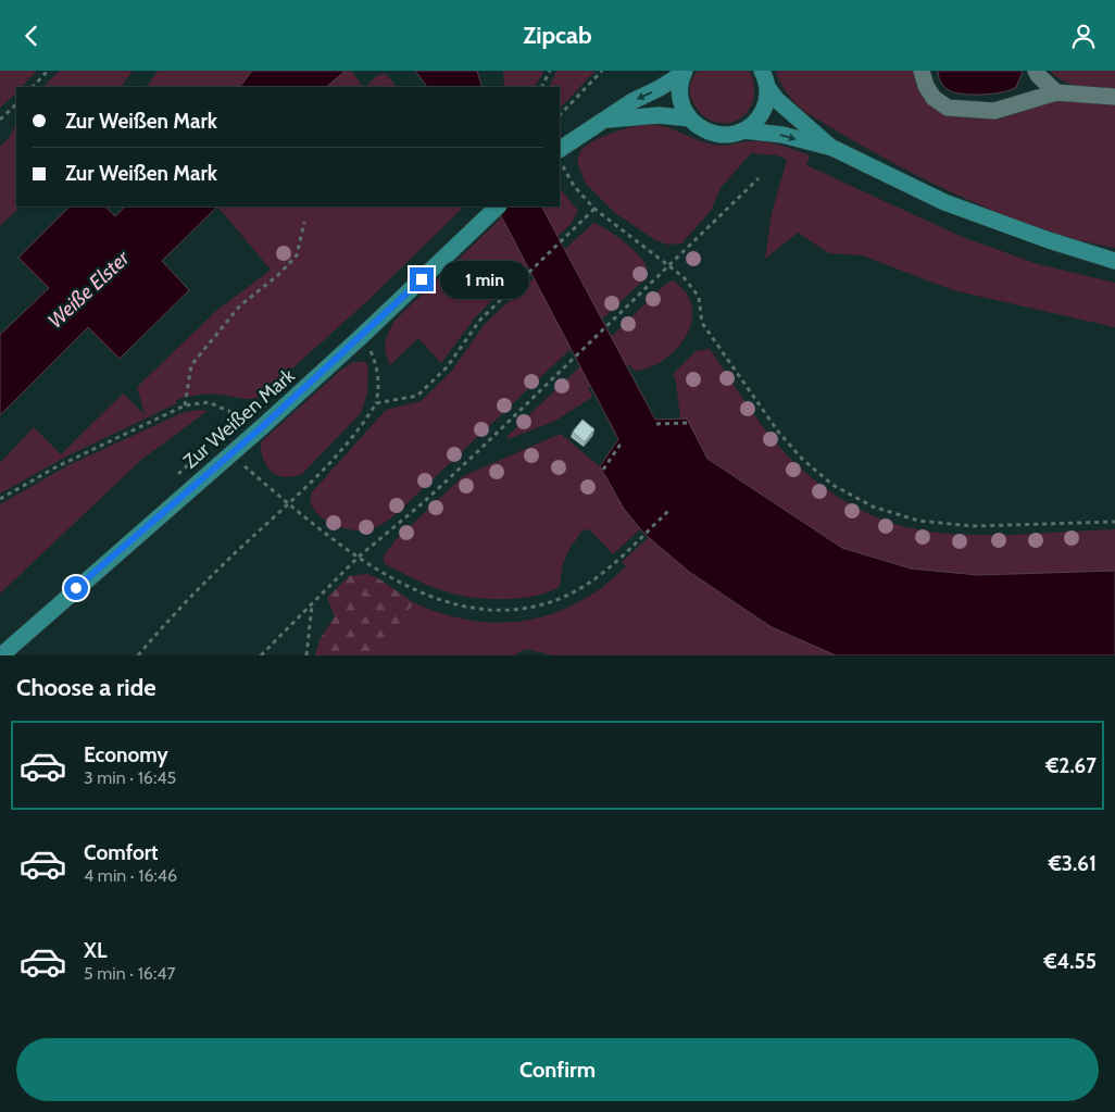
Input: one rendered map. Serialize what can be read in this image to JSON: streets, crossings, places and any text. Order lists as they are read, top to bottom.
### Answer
{
  "streets": {
    "main road": ["Zur Weißen Mark"]
  },
  "water": ["Weiße Elster"],
  "page": {
    "header": "Zipcab",
    "banner": ["Zur Weißen Mark", "Zur Weißen Mark"],
    "bubble": "1 min",
    "heading": "Choose a ride",
    "list": [
      {
        "name": "Economy",
        "note": "3 min · 16:45",
        "value": "€2.67"
      },
      {
        "name": "Comfort",
        "note": "4 min · 16:46",
        "value": "€3.61"
      },
      {
        "name": "XL",
        "note": "5 min · 16:47",
        "value": "€4.55"
      }
    ],
    "buttons": "Confirm"
  }
}
